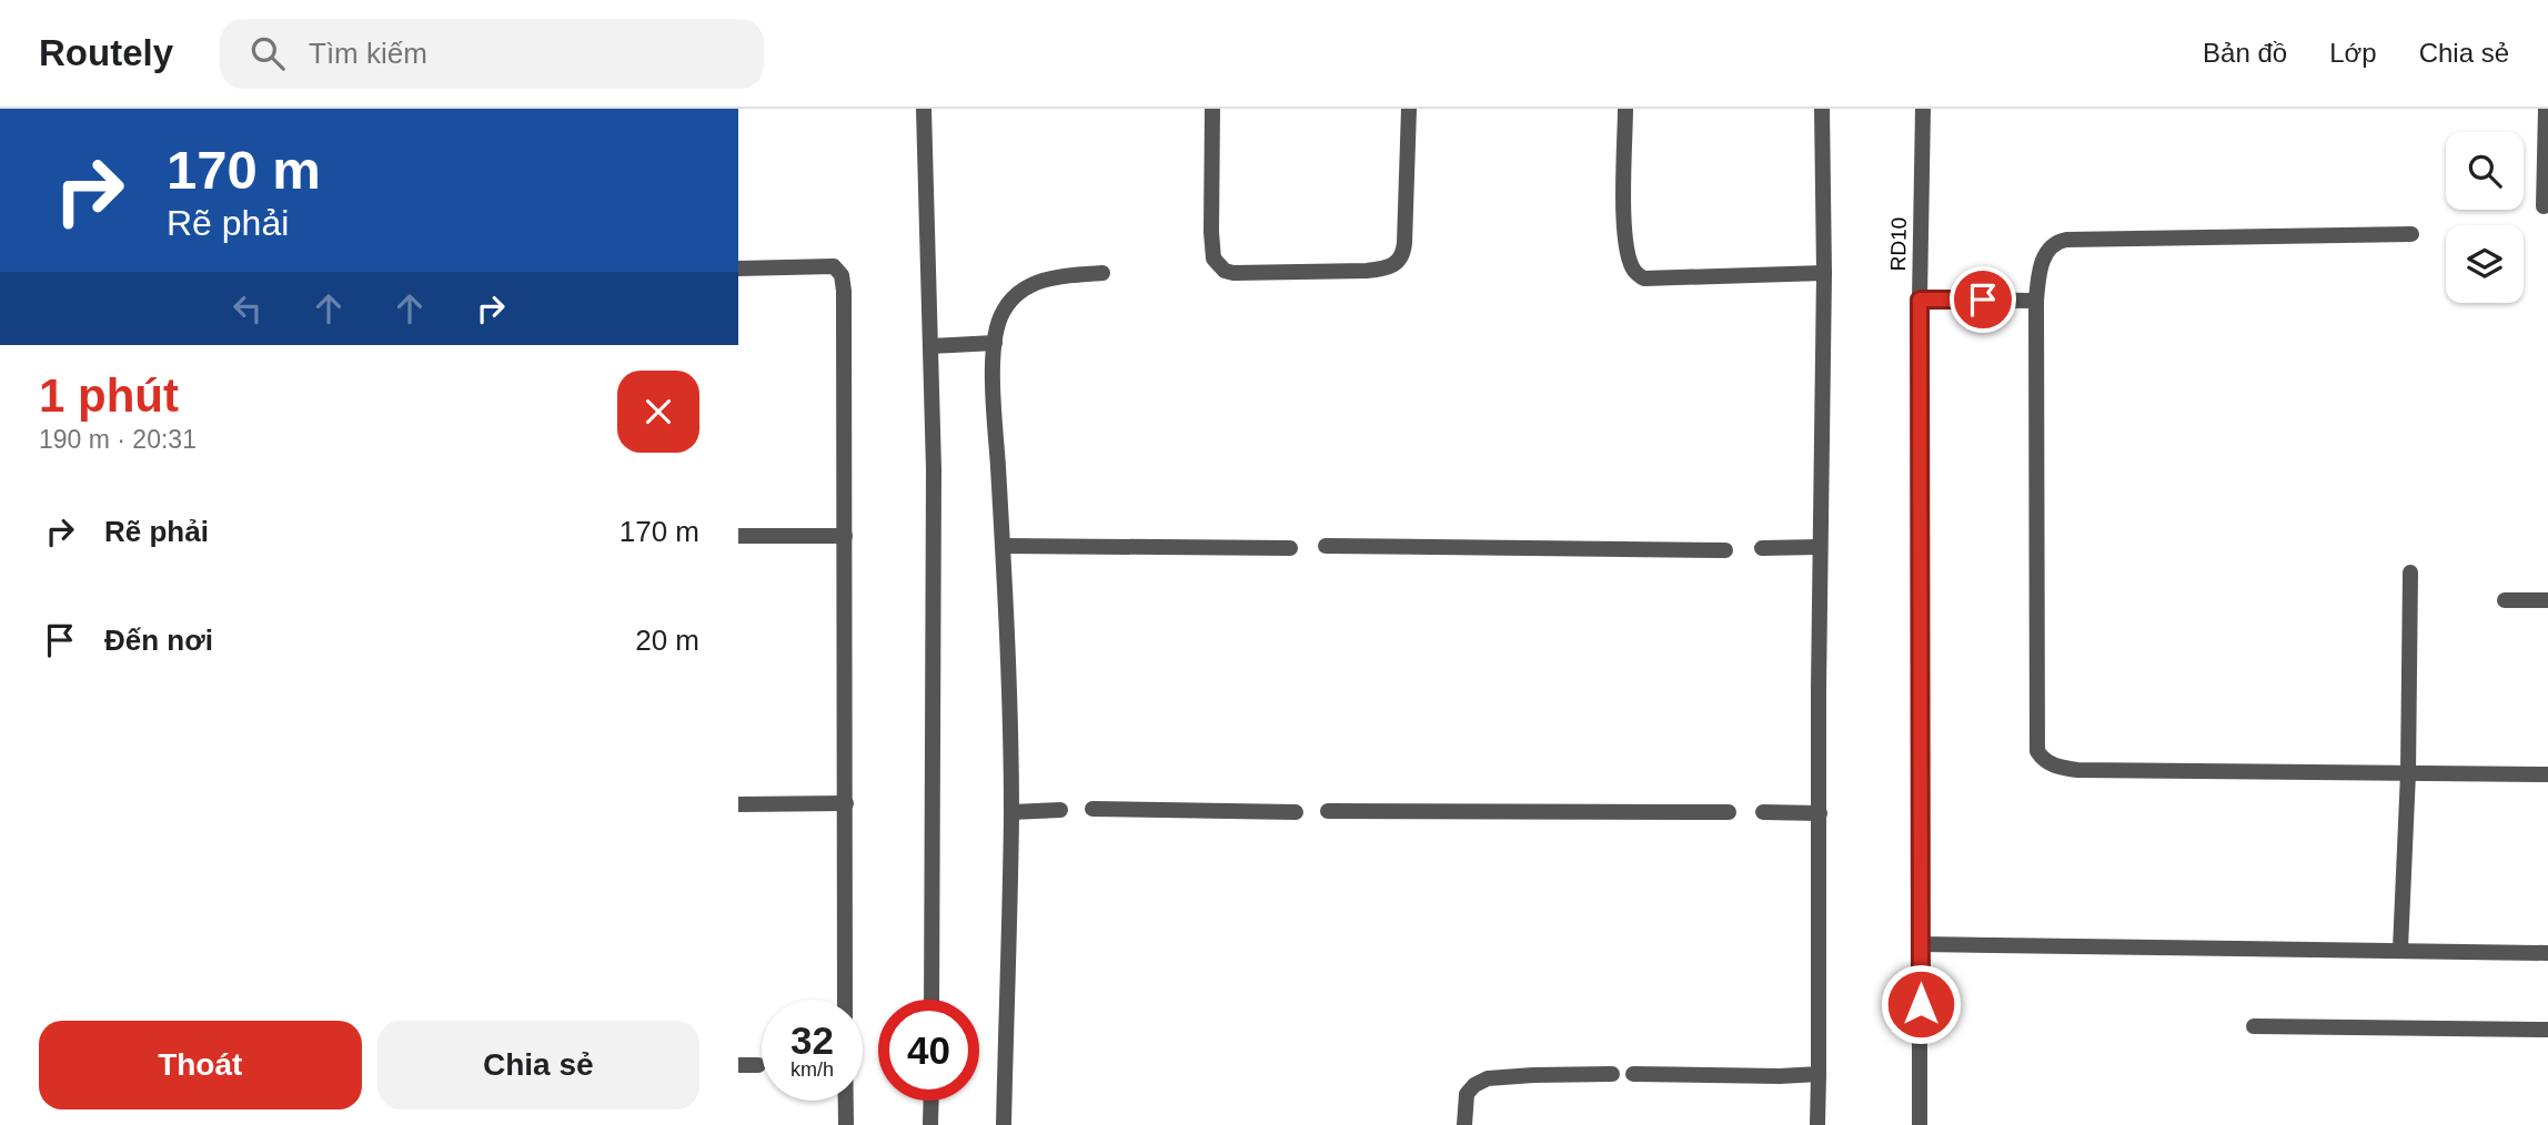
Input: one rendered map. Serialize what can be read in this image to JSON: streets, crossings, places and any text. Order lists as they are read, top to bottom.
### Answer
{
  "streets": {
    "street": ["RD10"]
  },
  "page": {
    "header": "Routely",
    "search": "Tìm kiếm",
    "nav": ["Bản đồ", "Lớp", "Chia sẻ"],
    "turn": ["170 m", "Rẽ phải"],
    "heading": ["1 phút", "190 m · 20:31"],
    "list": [
      {
        "name": "Rẽ phải",
        "value": "170 m"
      },
      {
        "name": "Đến nơi",
        "value": "20 m"
      }
    ],
    "speed": "32 km/h",
    "limit": "40",
    "buttons": ["Thoát", "Chia sẻ"]
  }
}
